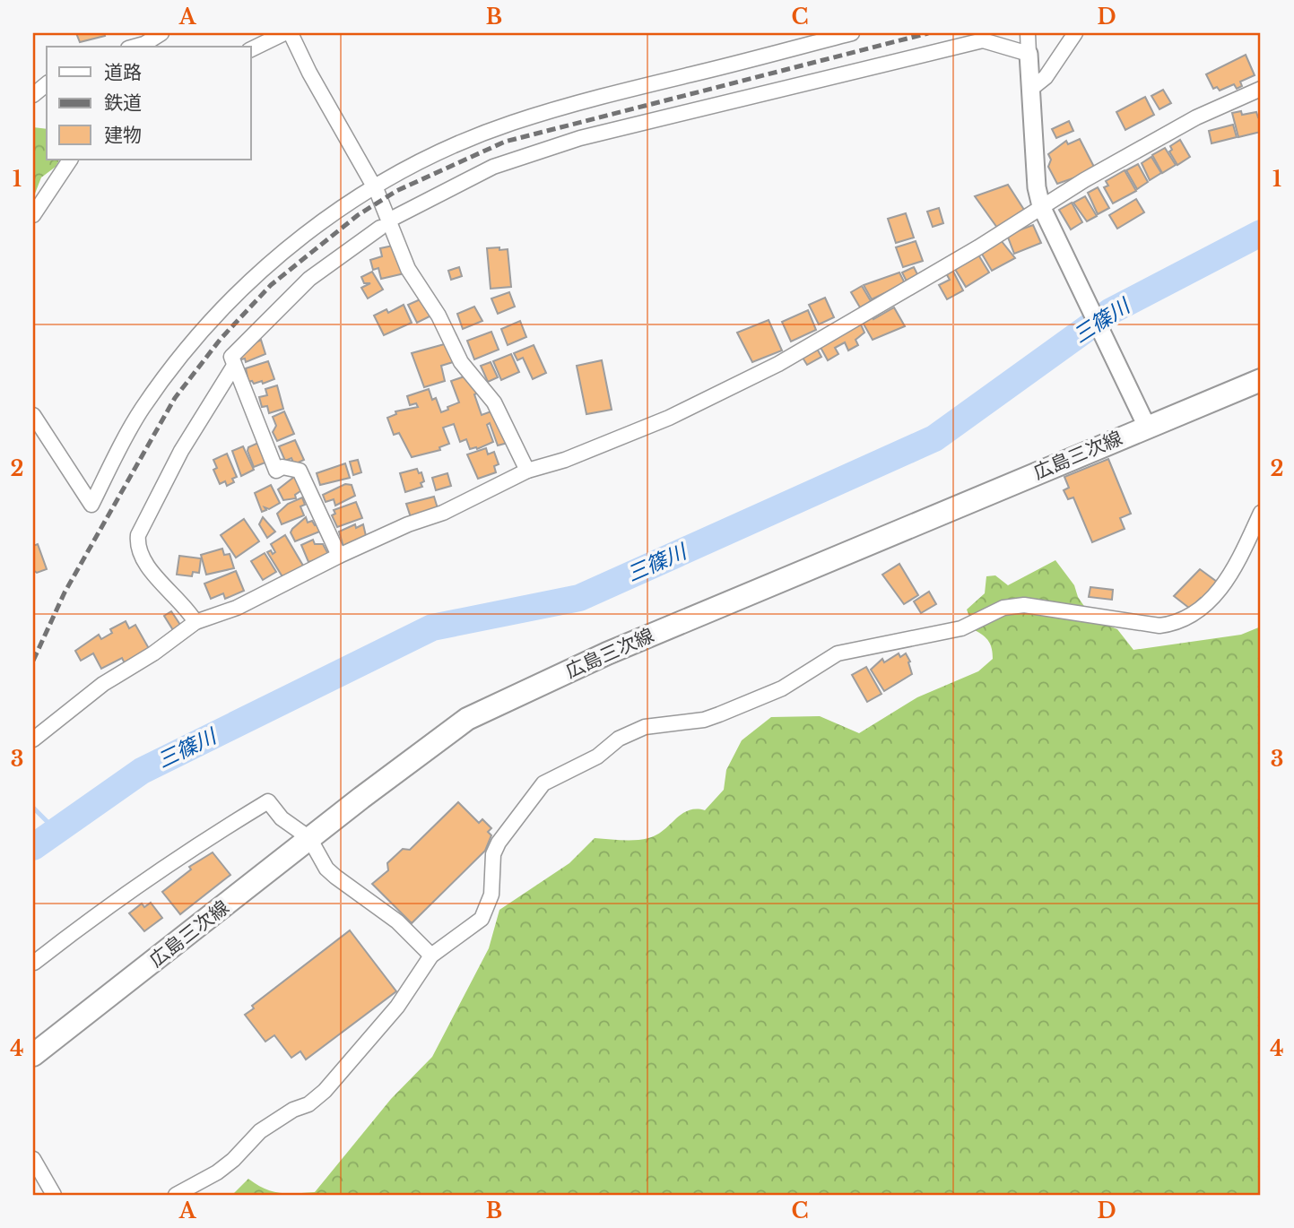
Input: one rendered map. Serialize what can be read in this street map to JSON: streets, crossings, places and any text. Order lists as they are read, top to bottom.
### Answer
{
  "streets": {
    "main road": ["広島三次線"]
  },
  "water": ["三篠川"],
  "legend": ["道路", "鉄道", "建物"],
  "grid": {
    "columns": [
      "A",
      "B",
      "C",
      "D"
    ],
    "rows": [
      "1",
      "2",
      "3",
      "4"
    ]
  }
}
